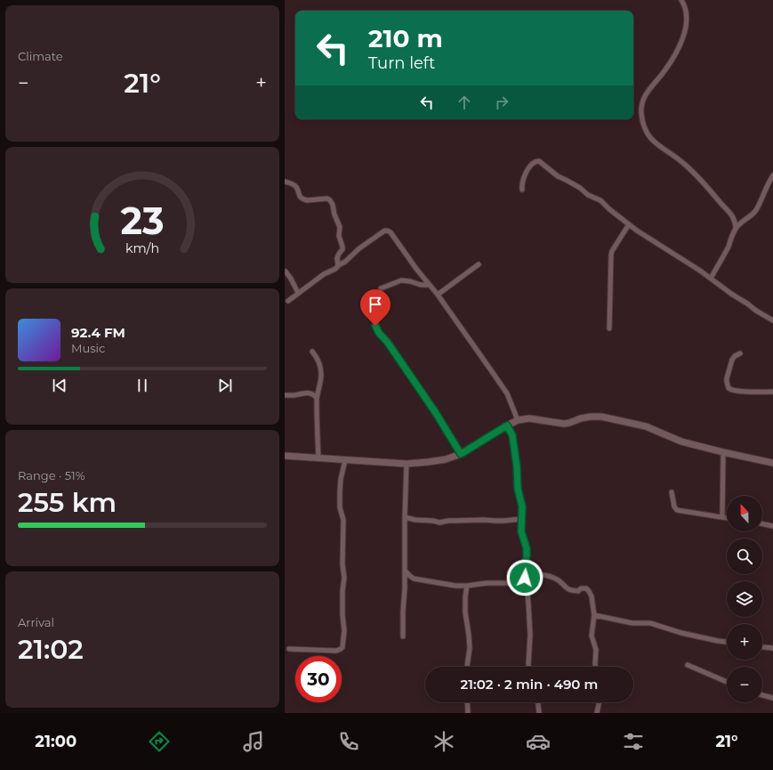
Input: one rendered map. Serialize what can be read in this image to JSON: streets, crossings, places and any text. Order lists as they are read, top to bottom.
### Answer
{
  "north": "top",
  "page": {
    "tile": [
      "Climate",
      ["Range · 51%", "255 km"],
      ["Arrival", "21:02"]
    ],
    "turn": ["210 m", "Turn left"],
    "heat": ["−", "21°", "+"],
    "song": ["92.4 FM", "Music"],
    "map_buttons": ["+", "−"],
    "limit": "30",
    "trip": "21:02 · 2 min · 490 m",
    "tabs": ["21:00", "21°"],
    "gauge": ["23", "km/h"]
  }
}
